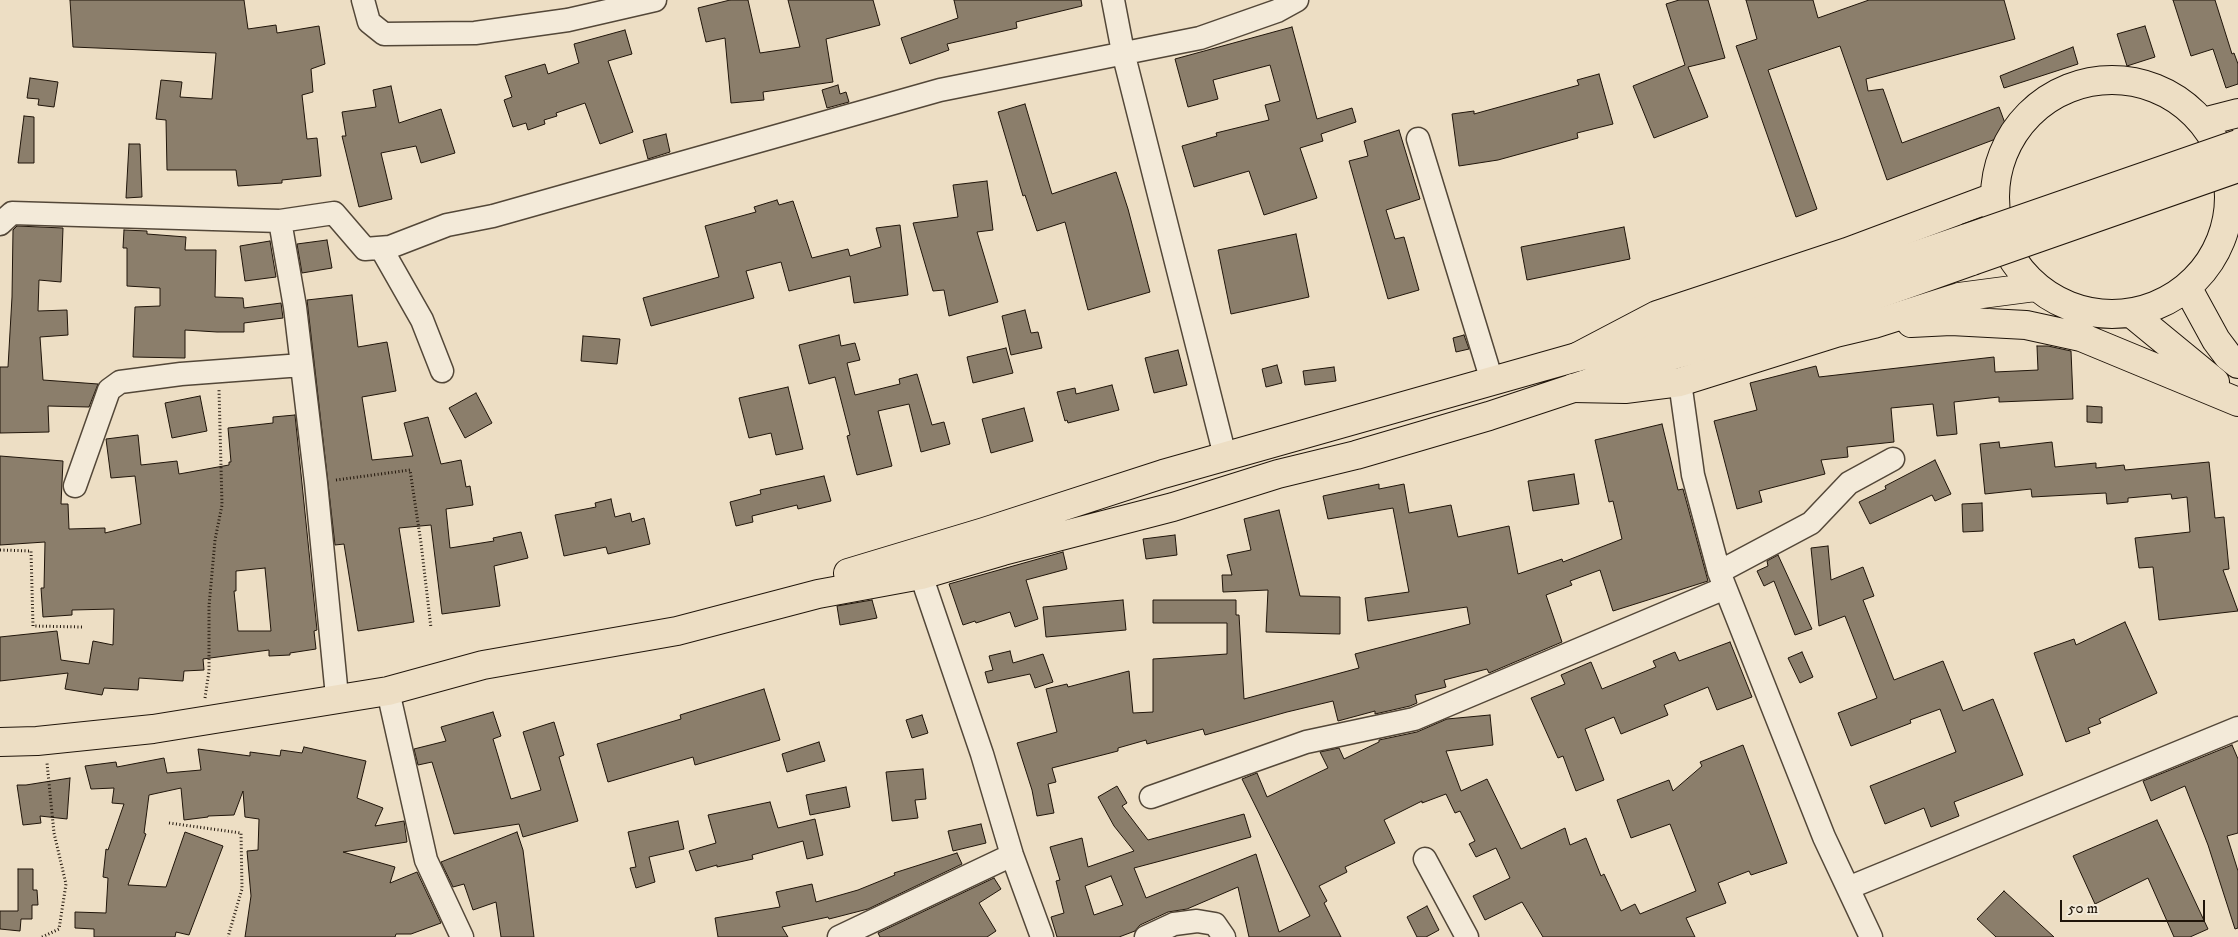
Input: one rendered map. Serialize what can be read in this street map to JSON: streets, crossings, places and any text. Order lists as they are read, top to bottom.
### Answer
{
  "scale_bar": "50 m"
}
